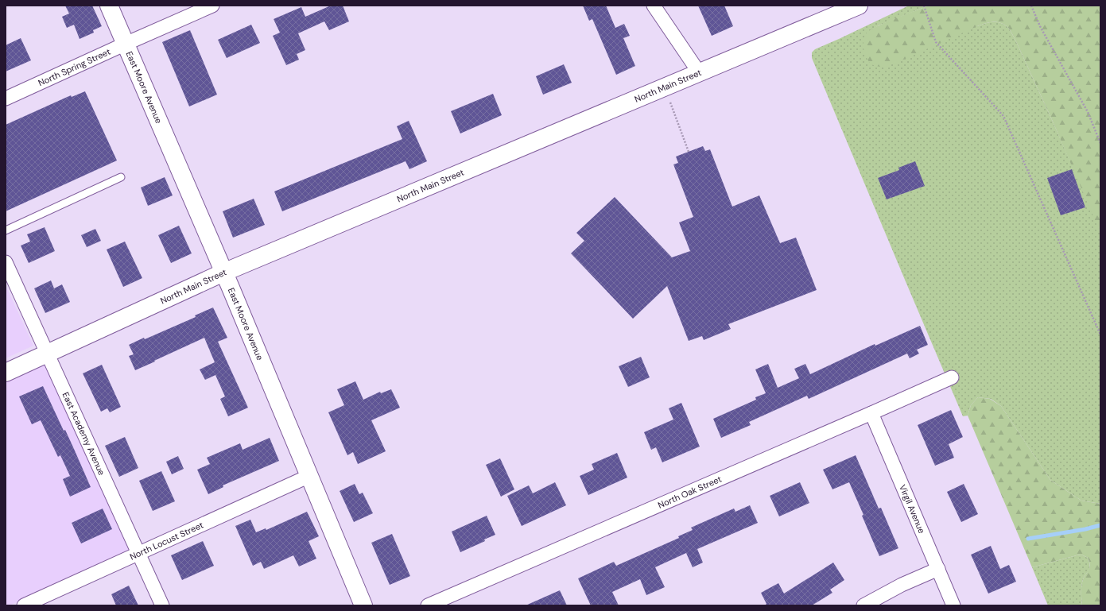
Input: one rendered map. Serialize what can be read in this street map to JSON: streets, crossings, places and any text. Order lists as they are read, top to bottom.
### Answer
{
  "streets": {
    "street": [
      "North Spring Street",
      "North Main Street",
      "East Moore Avenue",
      "East Academy Avenue",
      "North Oak Street",
      "Virgil Avenue",
      "North Locust Street"
    ]
  },
  "crossings": [
    ["North Spring Street", "East Moore Avenue"],
    ["North Main Street", "East Moore Avenue"],
    ["North Main Street", "East Academy Avenue"],
    ["East Moore Avenue", "North Locust Street"],
    ["East Academy Avenue", "North Locust Street"],
    ["North Oak Street", "Virgil Avenue"]
  ]
}
